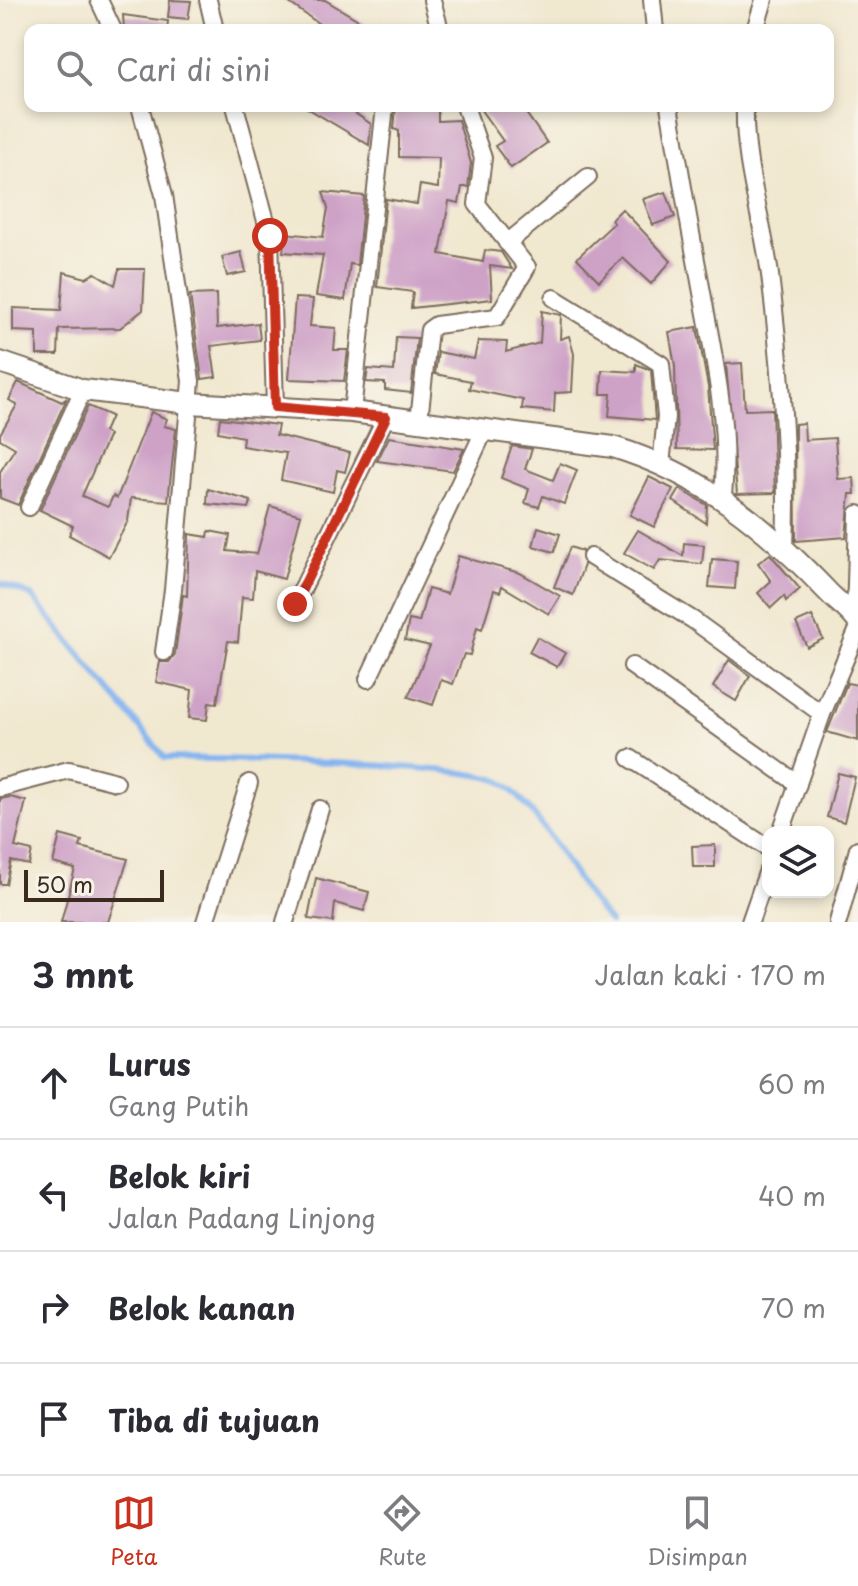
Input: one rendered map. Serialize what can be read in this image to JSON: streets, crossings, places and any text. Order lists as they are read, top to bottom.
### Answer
{
  "scale_bar": "50 m",
  "page": {
    "search": "Cari di sini",
    "scale": "50 m",
    "heading": ["3 mnt", "Jalan kaki · 170 m"],
    "list": [
      ["Lurus", "Gang Putih", "60 m"],
      ["Belok kiri", "Jalan Padang Linjong", "40 m"],
      ["Belok kanan", "70 m"],
      "Tiba di tujuan"
    ],
    "nav": ["Peta", "Rute", "Disimpan"]
  }
}
